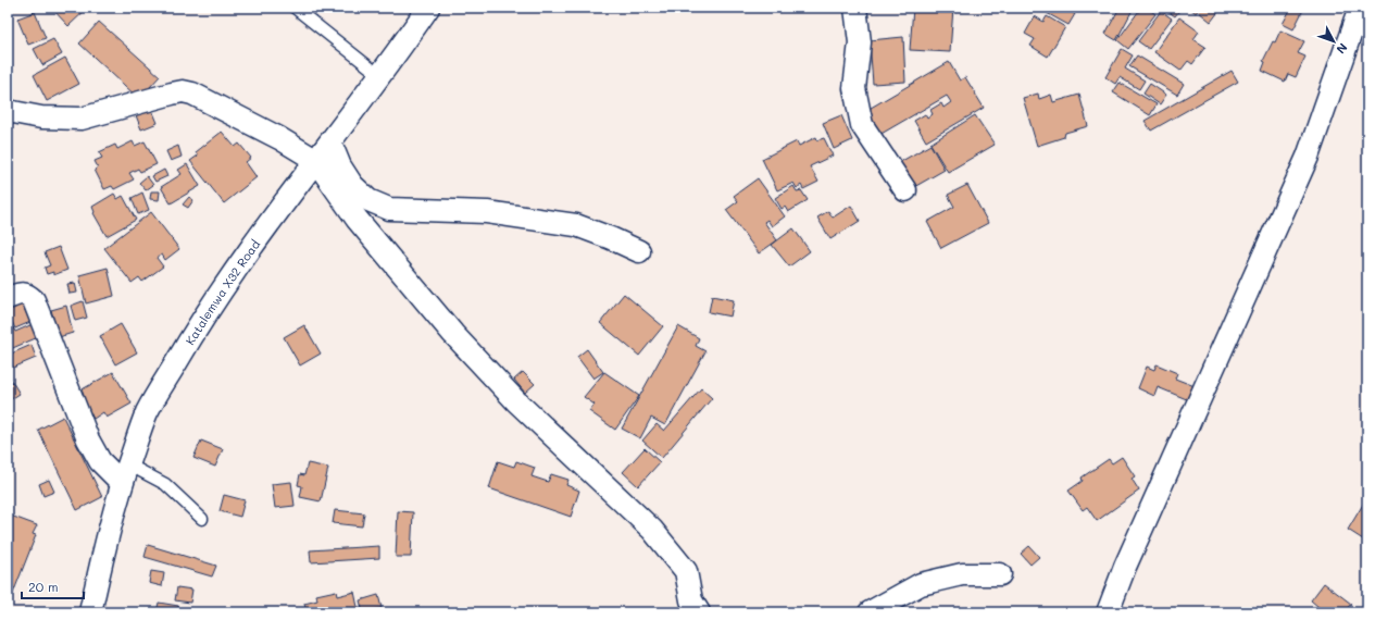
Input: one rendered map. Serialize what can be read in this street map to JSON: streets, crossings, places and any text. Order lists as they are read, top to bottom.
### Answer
{
  "streets": {
    "street": ["Katalemwa X32 Road"]
  },
  "scale_bar": "20 m",
  "north": "bottom right"
}
